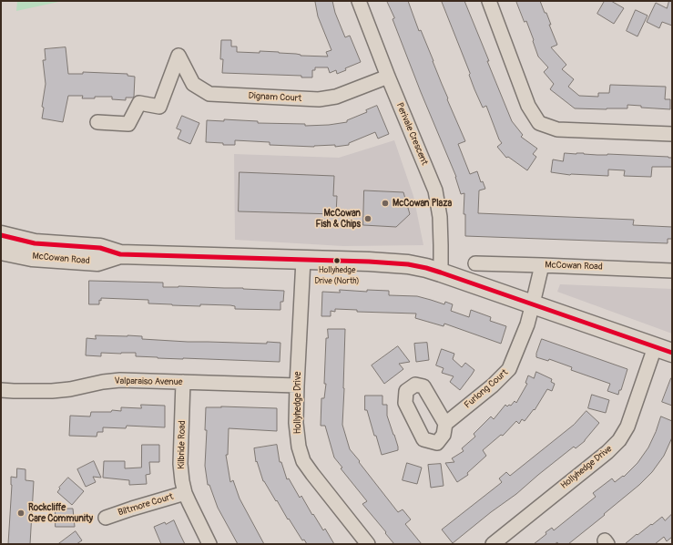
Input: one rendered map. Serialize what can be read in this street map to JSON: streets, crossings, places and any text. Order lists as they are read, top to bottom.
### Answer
{
  "streets": {
    "main road": ["McCowan Road"],
    "street": [
      "Dignam Court",
      "Perivale Crescent",
      "Valparaiso Avenue",
      "Furlong Court",
      "Hollyhedge Drive",
      "Kilbride Road",
      "Biltmore Court"
    ]
  },
  "crossings": [
    ["Dignam Court", "Perivale Crescent"],
    ["Perivale Crescent", "McCowan Road"],
    ["McCowan Road", "Furlong Court"],
    ["McCowan Road", "Hollyhedge Drive"],
    ["Valparaiso Avenue", "Hollyhedge Drive"],
    ["Valparaiso Avenue", "Kilbride Road"],
    ["Kilbride Road", "Biltmore Court"]
  ],
  "places": [
    "McCowan Plaza",
    "McCowan Fish & Chips",
    "Hollyhedge Drive (North)",
    "Rockcliffe Care Community"
  ]
}
